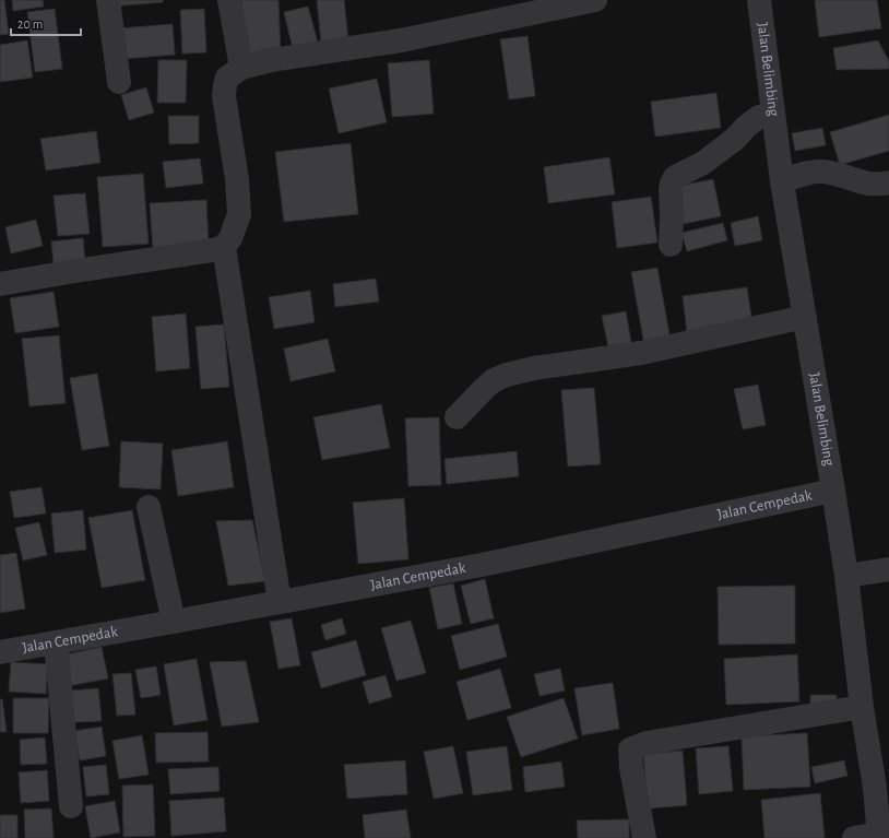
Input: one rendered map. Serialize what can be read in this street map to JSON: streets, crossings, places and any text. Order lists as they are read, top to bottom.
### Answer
{
  "streets": {
    "street": ["Jalan Belimbing", "Jalan Cempedak"]
  },
  "crossings": [
    ["Jalan Belimbing", "Jalan Cempedak"]
  ],
  "scale_bar": "20 m"
}
